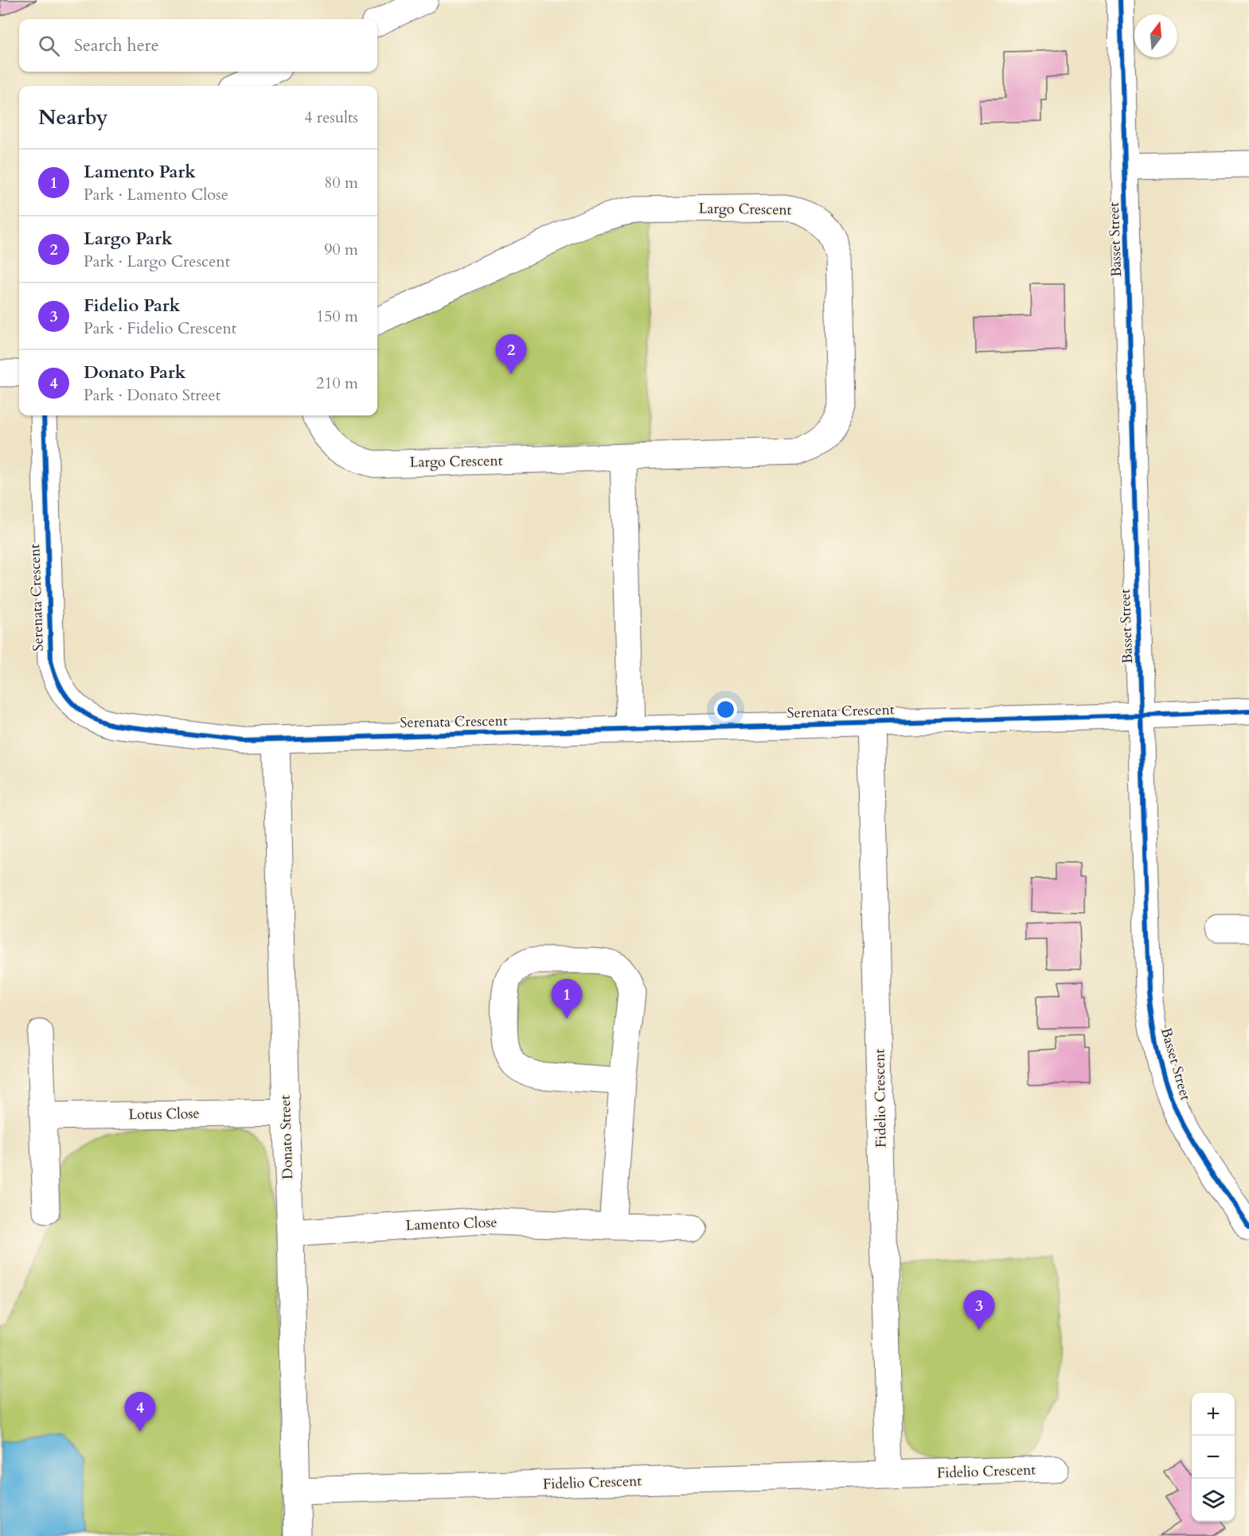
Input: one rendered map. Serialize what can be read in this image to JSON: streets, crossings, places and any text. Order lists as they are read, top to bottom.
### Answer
{
  "streets": {
    "street": [
      "Largo Crescent",
      "Basset Street",
      "Serenata Crescent",
      "Fidelio Crescent",
      "Lotus Close",
      "Donato Street",
      "Lamento Close"
    ]
  },
  "crossings": [
    ["Basset Street", "Serenata Crescent"],
    ["Serenata Crescent", "Fidelio Crescent"],
    ["Serenata Crescent", "Donato Street"],
    ["Fidelio Crescent", "Donato Street"],
    ["Lotus Close", "Donato Street"],
    ["Donato Street", "Lamento Close"]
  ],
  "north": "top",
  "page": {
    "search": "Search here",
    "heading": ["Nearby", "4 results"],
    "list": [
      {
        "mark": "1",
        "name": "Lamento Park",
        "note": "Park · Lamento Close",
        "value": "80 m"
      },
      {
        "mark": "2",
        "name": "Largo Park",
        "note": "Park · Largo Crescent",
        "value": "90 m"
      },
      {
        "mark": "3",
        "name": "Fidelio Park",
        "note": "Park · Fidelio Crescent",
        "value": "150 m"
      },
      {
        "mark": "4",
        "name": "Donato Park",
        "note": "Park · Donato Street",
        "value": "210 m"
      }
    ],
    "pins": [
      "2",
      "1",
      "3",
      "4"
    ],
    "map_buttons": ["+", "−"]
  }
}
